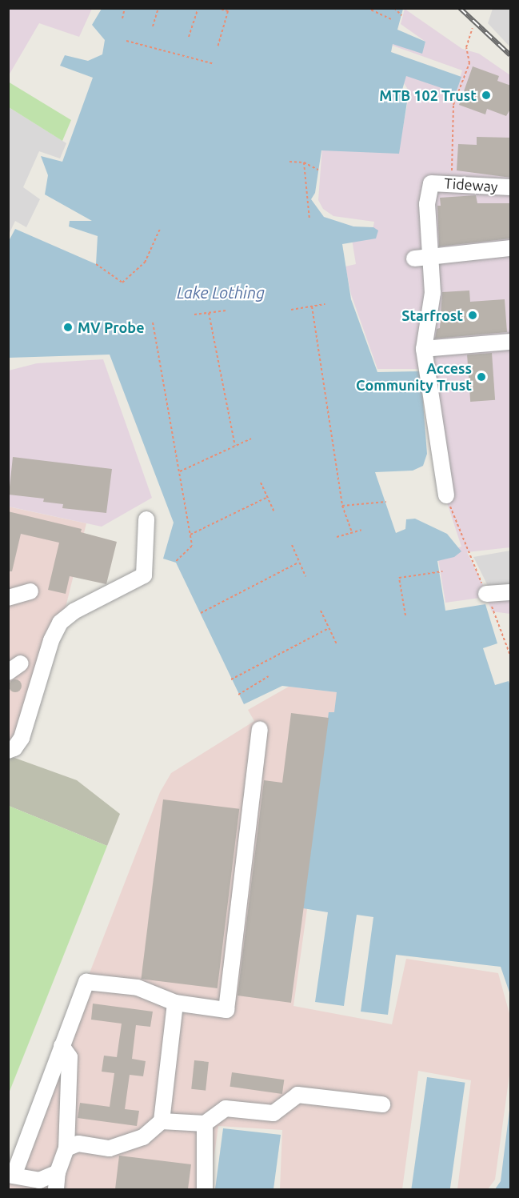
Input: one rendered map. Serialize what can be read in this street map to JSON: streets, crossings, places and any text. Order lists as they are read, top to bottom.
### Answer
{
  "streets": {
    "street": ["Tideway"]
  },
  "water": ["Lake Lothing"],
  "places": [
    "MTB 102 Trust",
    "Starfrost",
    "MV Probe",
    "Access Community Trust"
  ]
}
